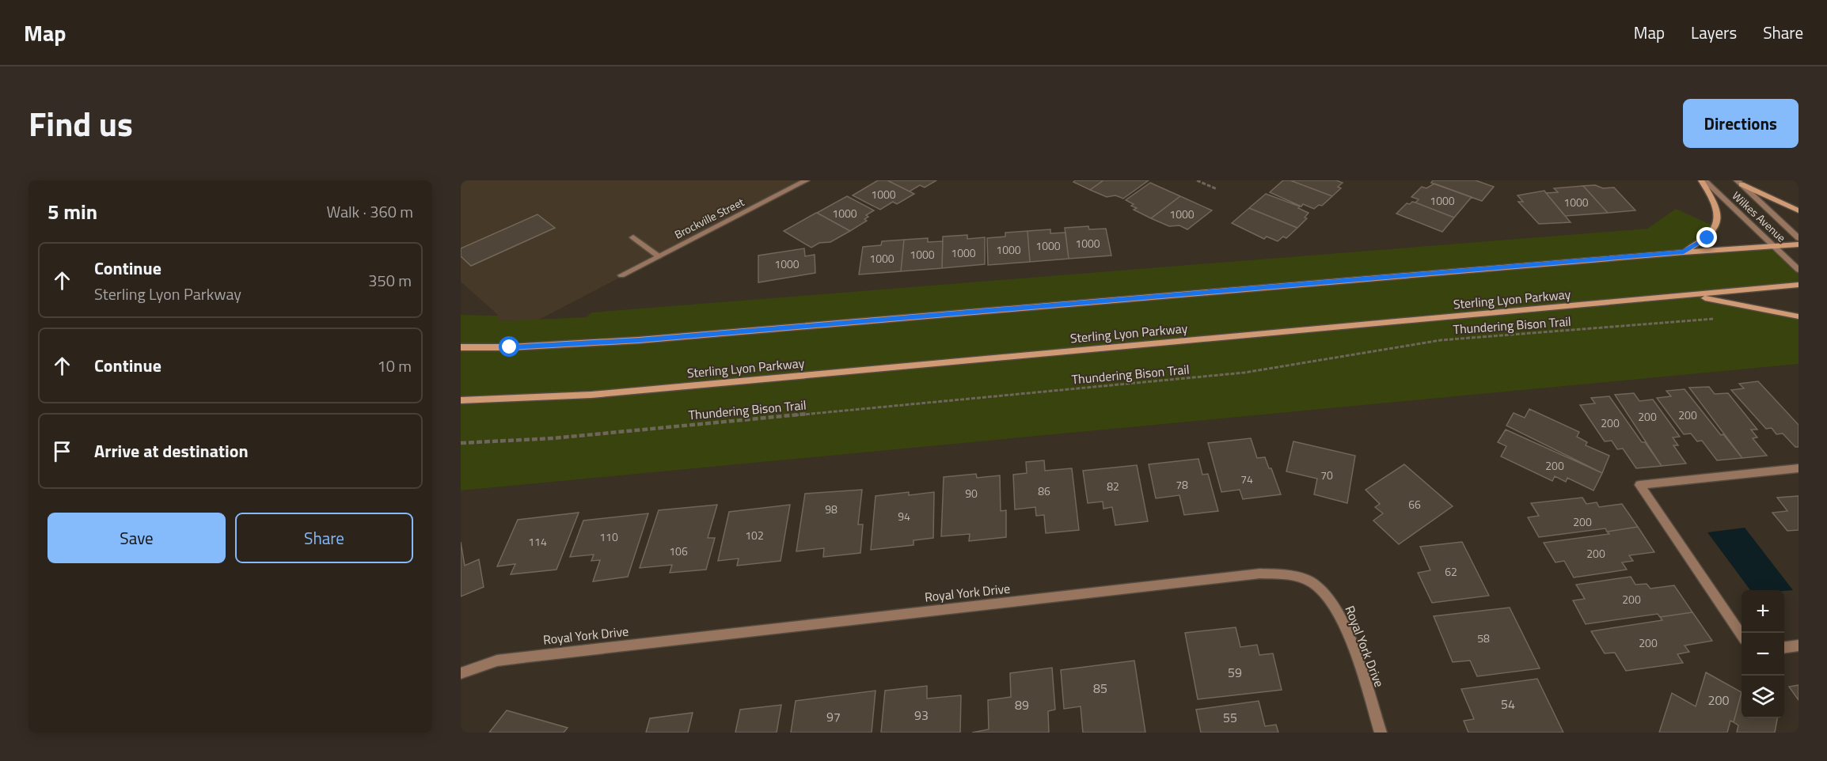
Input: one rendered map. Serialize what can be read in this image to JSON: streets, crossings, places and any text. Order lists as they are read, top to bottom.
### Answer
{
  "streets": {
    "main road": ["Sterling Lyon Parkway"],
    "street": ["Wilkes Avenue", "Brockville Street", "Royal York Drive"],
    "path": ["Thundering Bison Trail"]
  },
  "house_numbers": [
    "1000",
    "1000",
    "1000",
    "1000",
    "1000",
    "1000",
    "1000",
    "1000",
    "1000",
    "1000",
    "1000",
    "1000",
    "200",
    "200",
    "200",
    "200",
    "70",
    "74",
    "78",
    "82",
    "86",
    "90",
    "66",
    "98",
    "94",
    "200",
    "102",
    "110",
    "114",
    "106",
    "200",
    "62",
    "200",
    "58",
    "200",
    "59",
    "85",
    "200",
    "54",
    "89",
    "93",
    "97",
    "55"
  ],
  "page": {
    "header": "Map",
    "nav": ["Map", "Layers", "Share"],
    "title": "Find us",
    "buttons": [
      "Directions",
      ["Save", "Share"]
    ],
    "heading": ["5 min", "Walk · 360 m"],
    "list": [
      ["Continue", "Sterling Lyon Parkway", "350 m"],
      ["Continue", "10 m"],
      "Arrive at destination"
    ],
    "map_buttons": ["+", "−"]
  }
}
